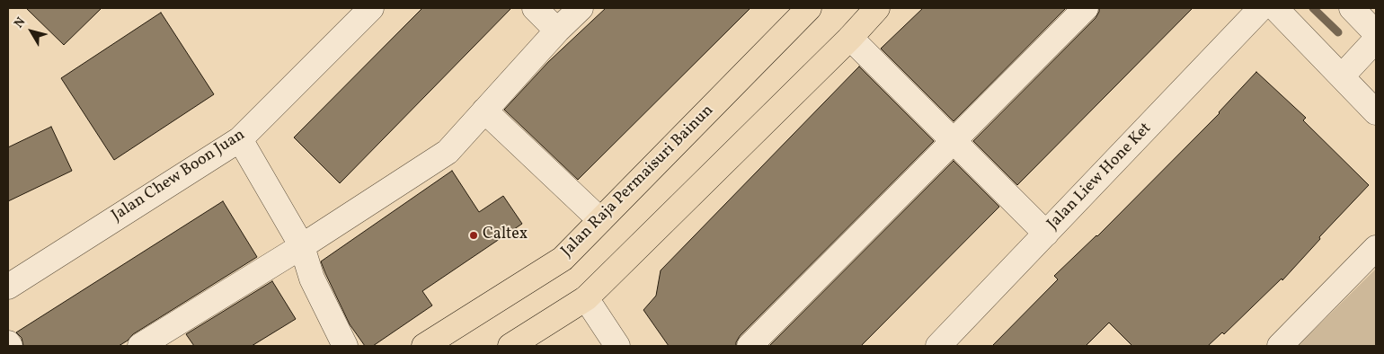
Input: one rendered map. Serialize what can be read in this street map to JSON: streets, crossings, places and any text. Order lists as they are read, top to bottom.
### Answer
{
  "streets": {
    "main road": ["Jalan Raja Permaisuri Bainun"],
    "street": ["Jalan Chew Boon Juan", "Jalan Liew Hone Ket"]
  },
  "places": ["Caltex"],
  "north": "top left"
}
